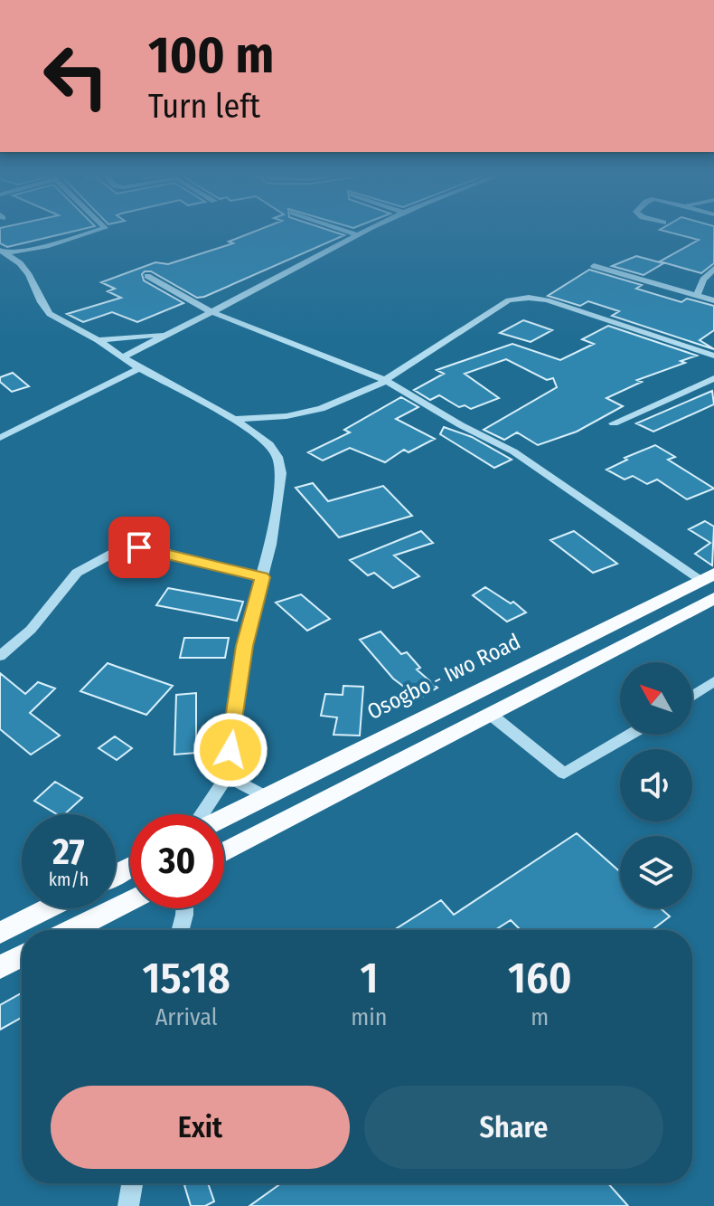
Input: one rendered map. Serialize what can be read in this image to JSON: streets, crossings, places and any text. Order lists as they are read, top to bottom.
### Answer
{
  "streets": {
    "main road": ["Osogbo - Iwo Road"]
  },
  "north": "top left",
  "page": {
    "turn": ["100 m", "Turn left"],
    "speed": "27 km/h",
    "limit": "30",
    "eta": [
      "15:18",
      "Arrival",
      "1",
      "min",
      "160",
      "m"
    ],
    "buttons": ["Exit", "Share"]
  }
}
